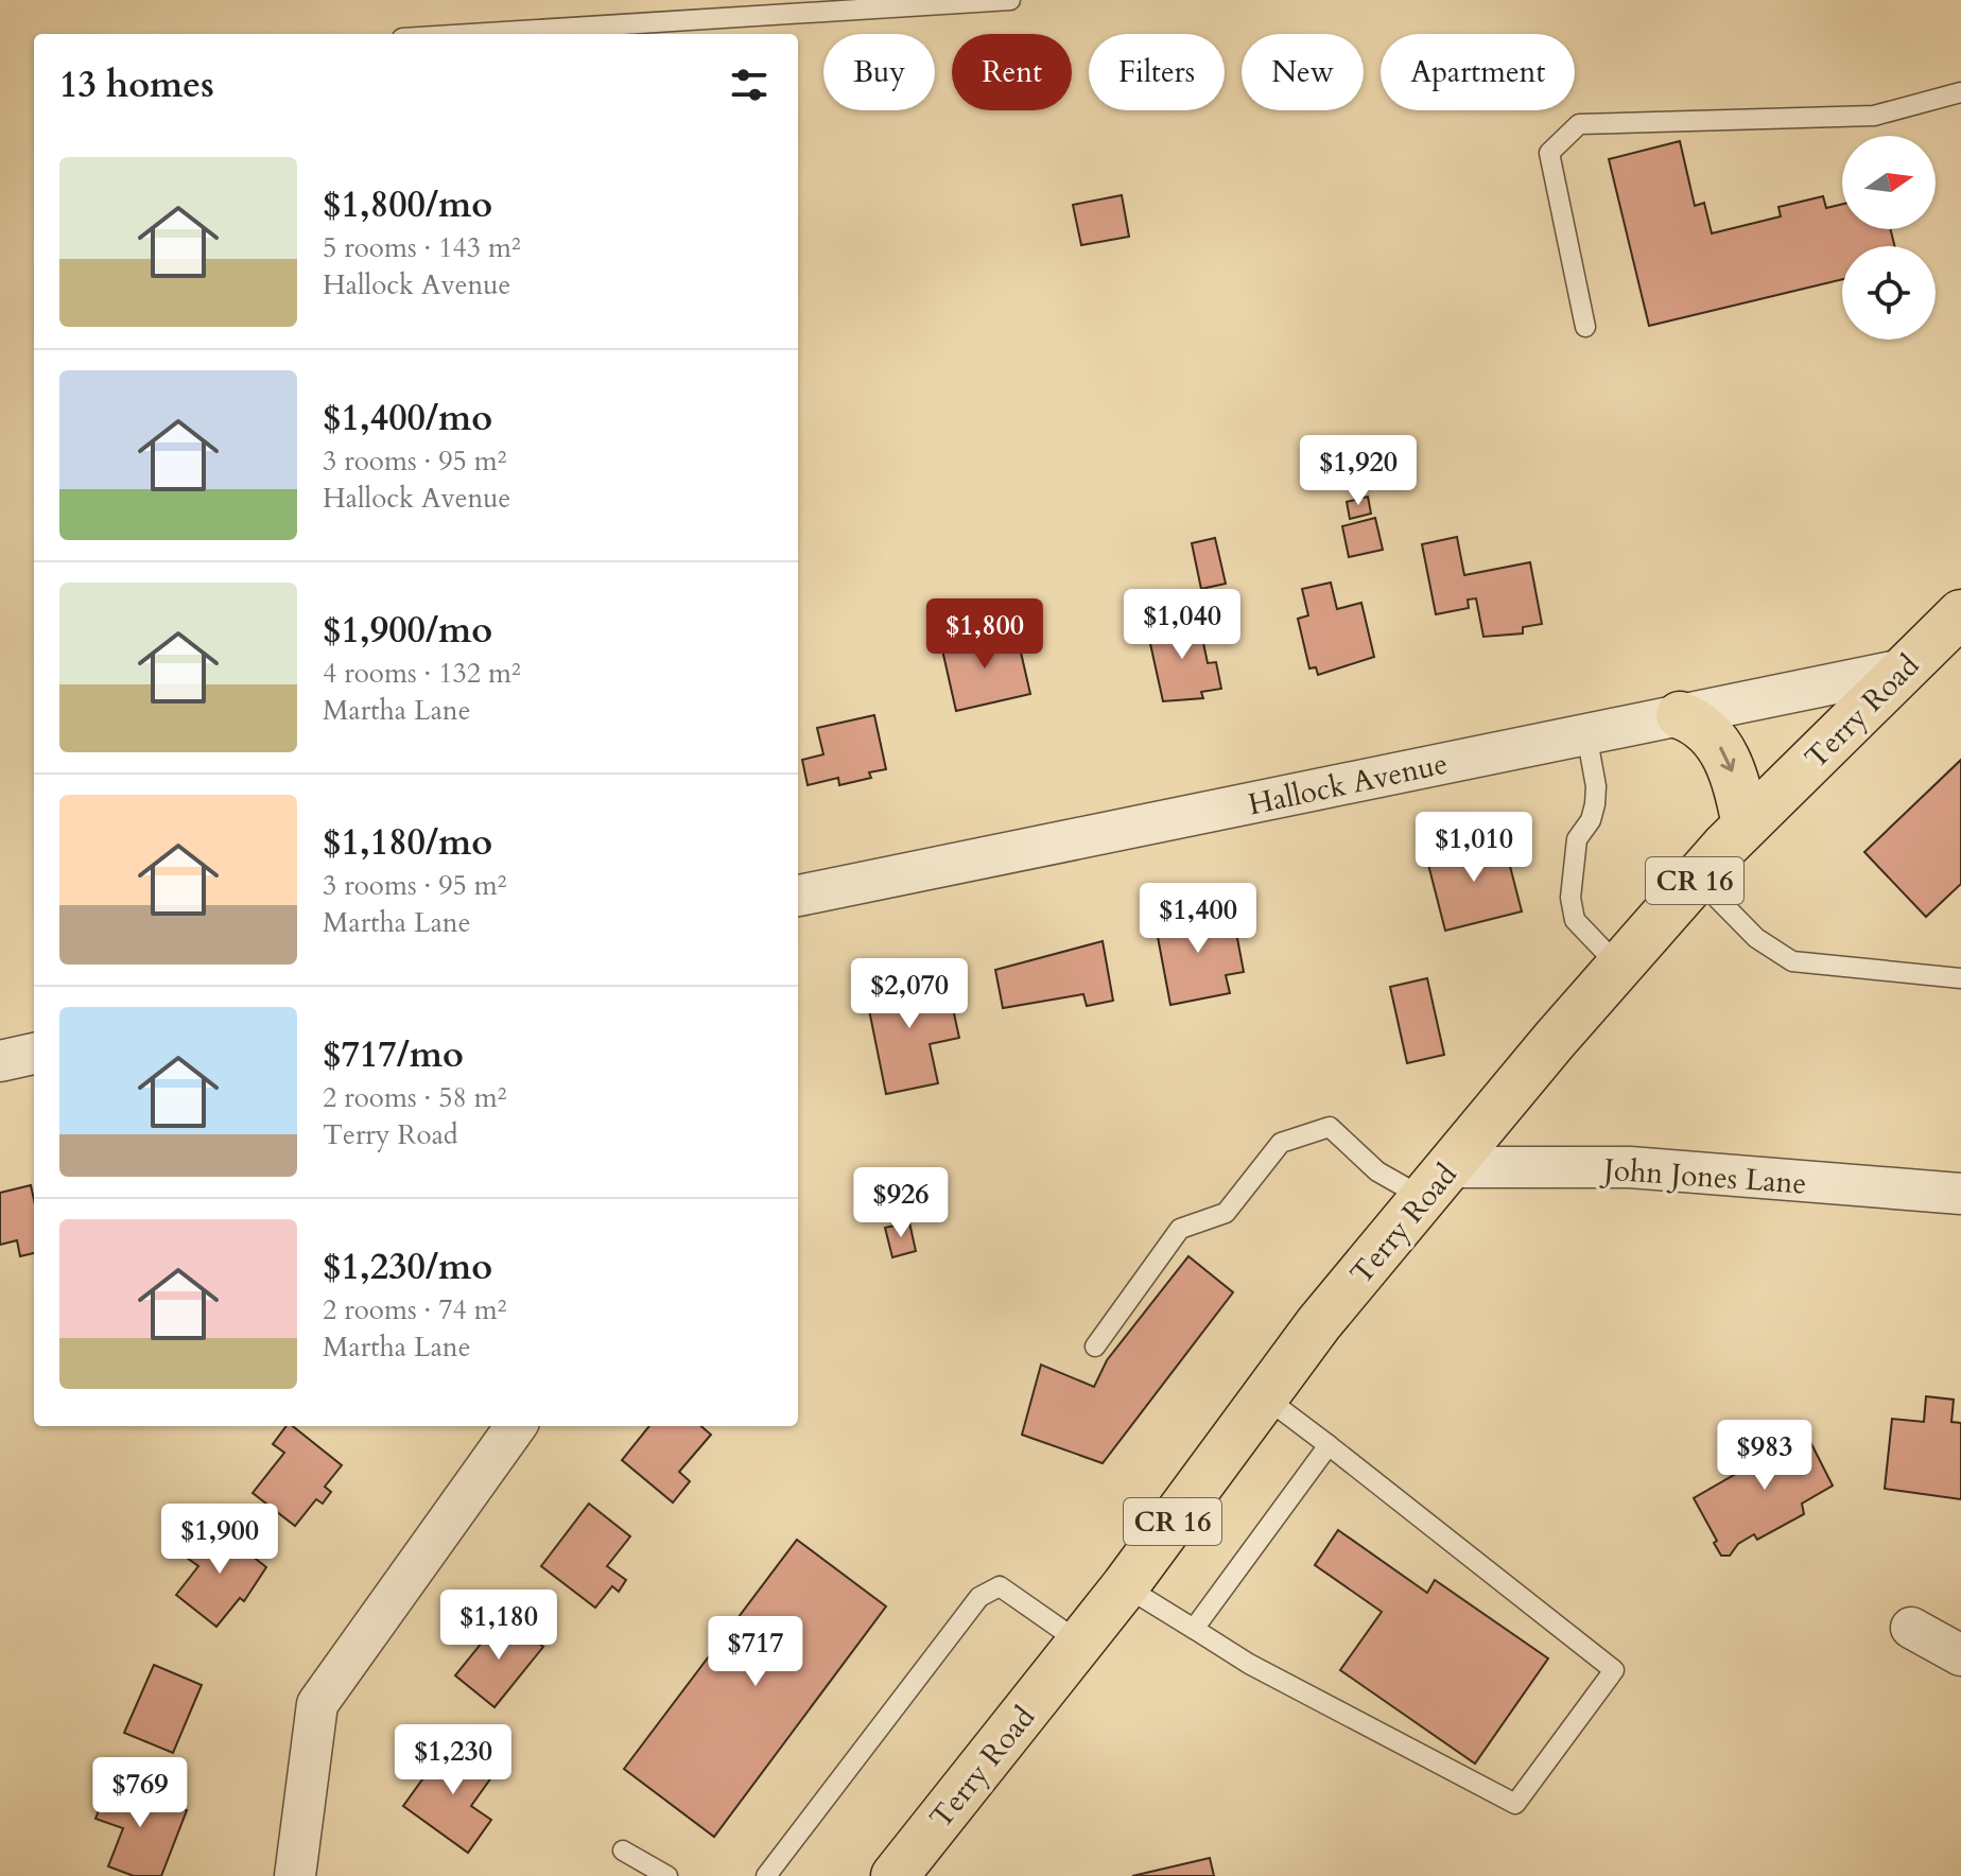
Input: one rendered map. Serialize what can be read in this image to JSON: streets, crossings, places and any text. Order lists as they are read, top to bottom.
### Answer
{
  "streets": {
    "main road": ["Terry Road", "CR 16"],
    "street": ["Hallock Avenue", "John Jones Lane"]
  },
  "crossings": [
    ["Terry Road", "Hallock Avenue"],
    ["Terry Road", "John Jones Lane"]
  ],
  "north": "right",
  "page": {
    "chip": [
      "Buy",
      "Rent",
      "Filters",
      "New",
      "Apartment"
    ],
    "heading": "13 homes",
    "list": [
      {
        "name": "$1,800/mo",
        "note": "5 rooms · 143 m² · Hallock Avenue"
      },
      {
        "name": "$1,400/mo",
        "note": "3 rooms · 95 m² · Hallock Avenue"
      },
      {
        "name": "$1,900/mo",
        "note": "4 rooms · 132 m² · Martha Lane"
      },
      {
        "name": "$1,180/mo",
        "note": "3 rooms · 95 m² · Martha Lane"
      },
      {
        "name": "$717/mo",
        "note": "2 rooms · 58 m² · Terry Road"
      },
      {
        "name": "$1,230/mo",
        "note": "2 rooms · 74 m² · Martha Lane"
      }
    ],
    "price": [
      "$1,920",
      "$1,040",
      "$1,800",
      "$1,010",
      "$1,400",
      "$2,070",
      "$926",
      "$983",
      "$1,900",
      "$1,180",
      "$717",
      "$1,230",
      "$769"
    ]
  }
}
